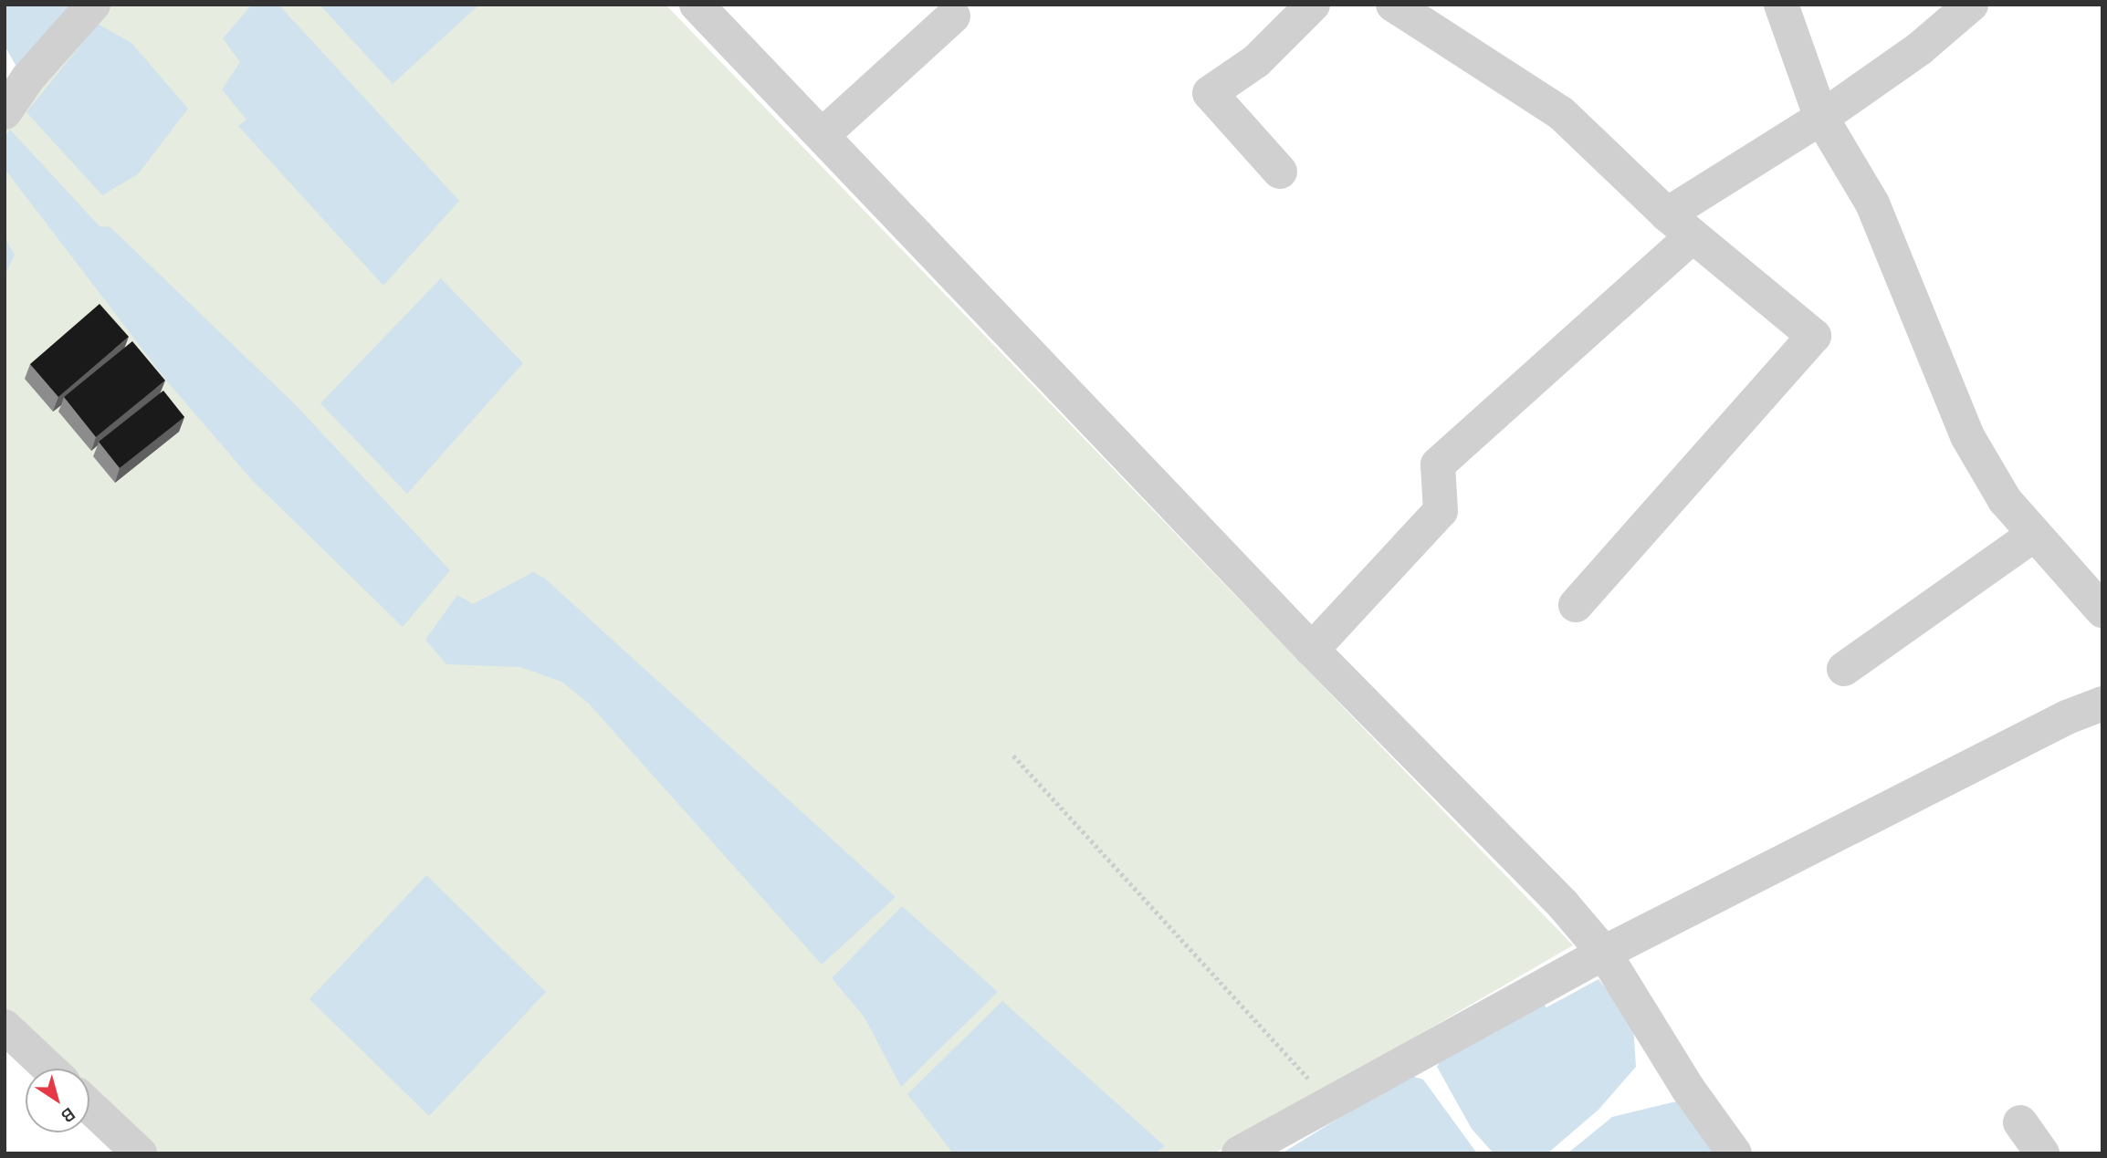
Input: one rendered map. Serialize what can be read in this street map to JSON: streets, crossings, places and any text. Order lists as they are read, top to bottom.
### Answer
{
  "north": "bottom right"
}
